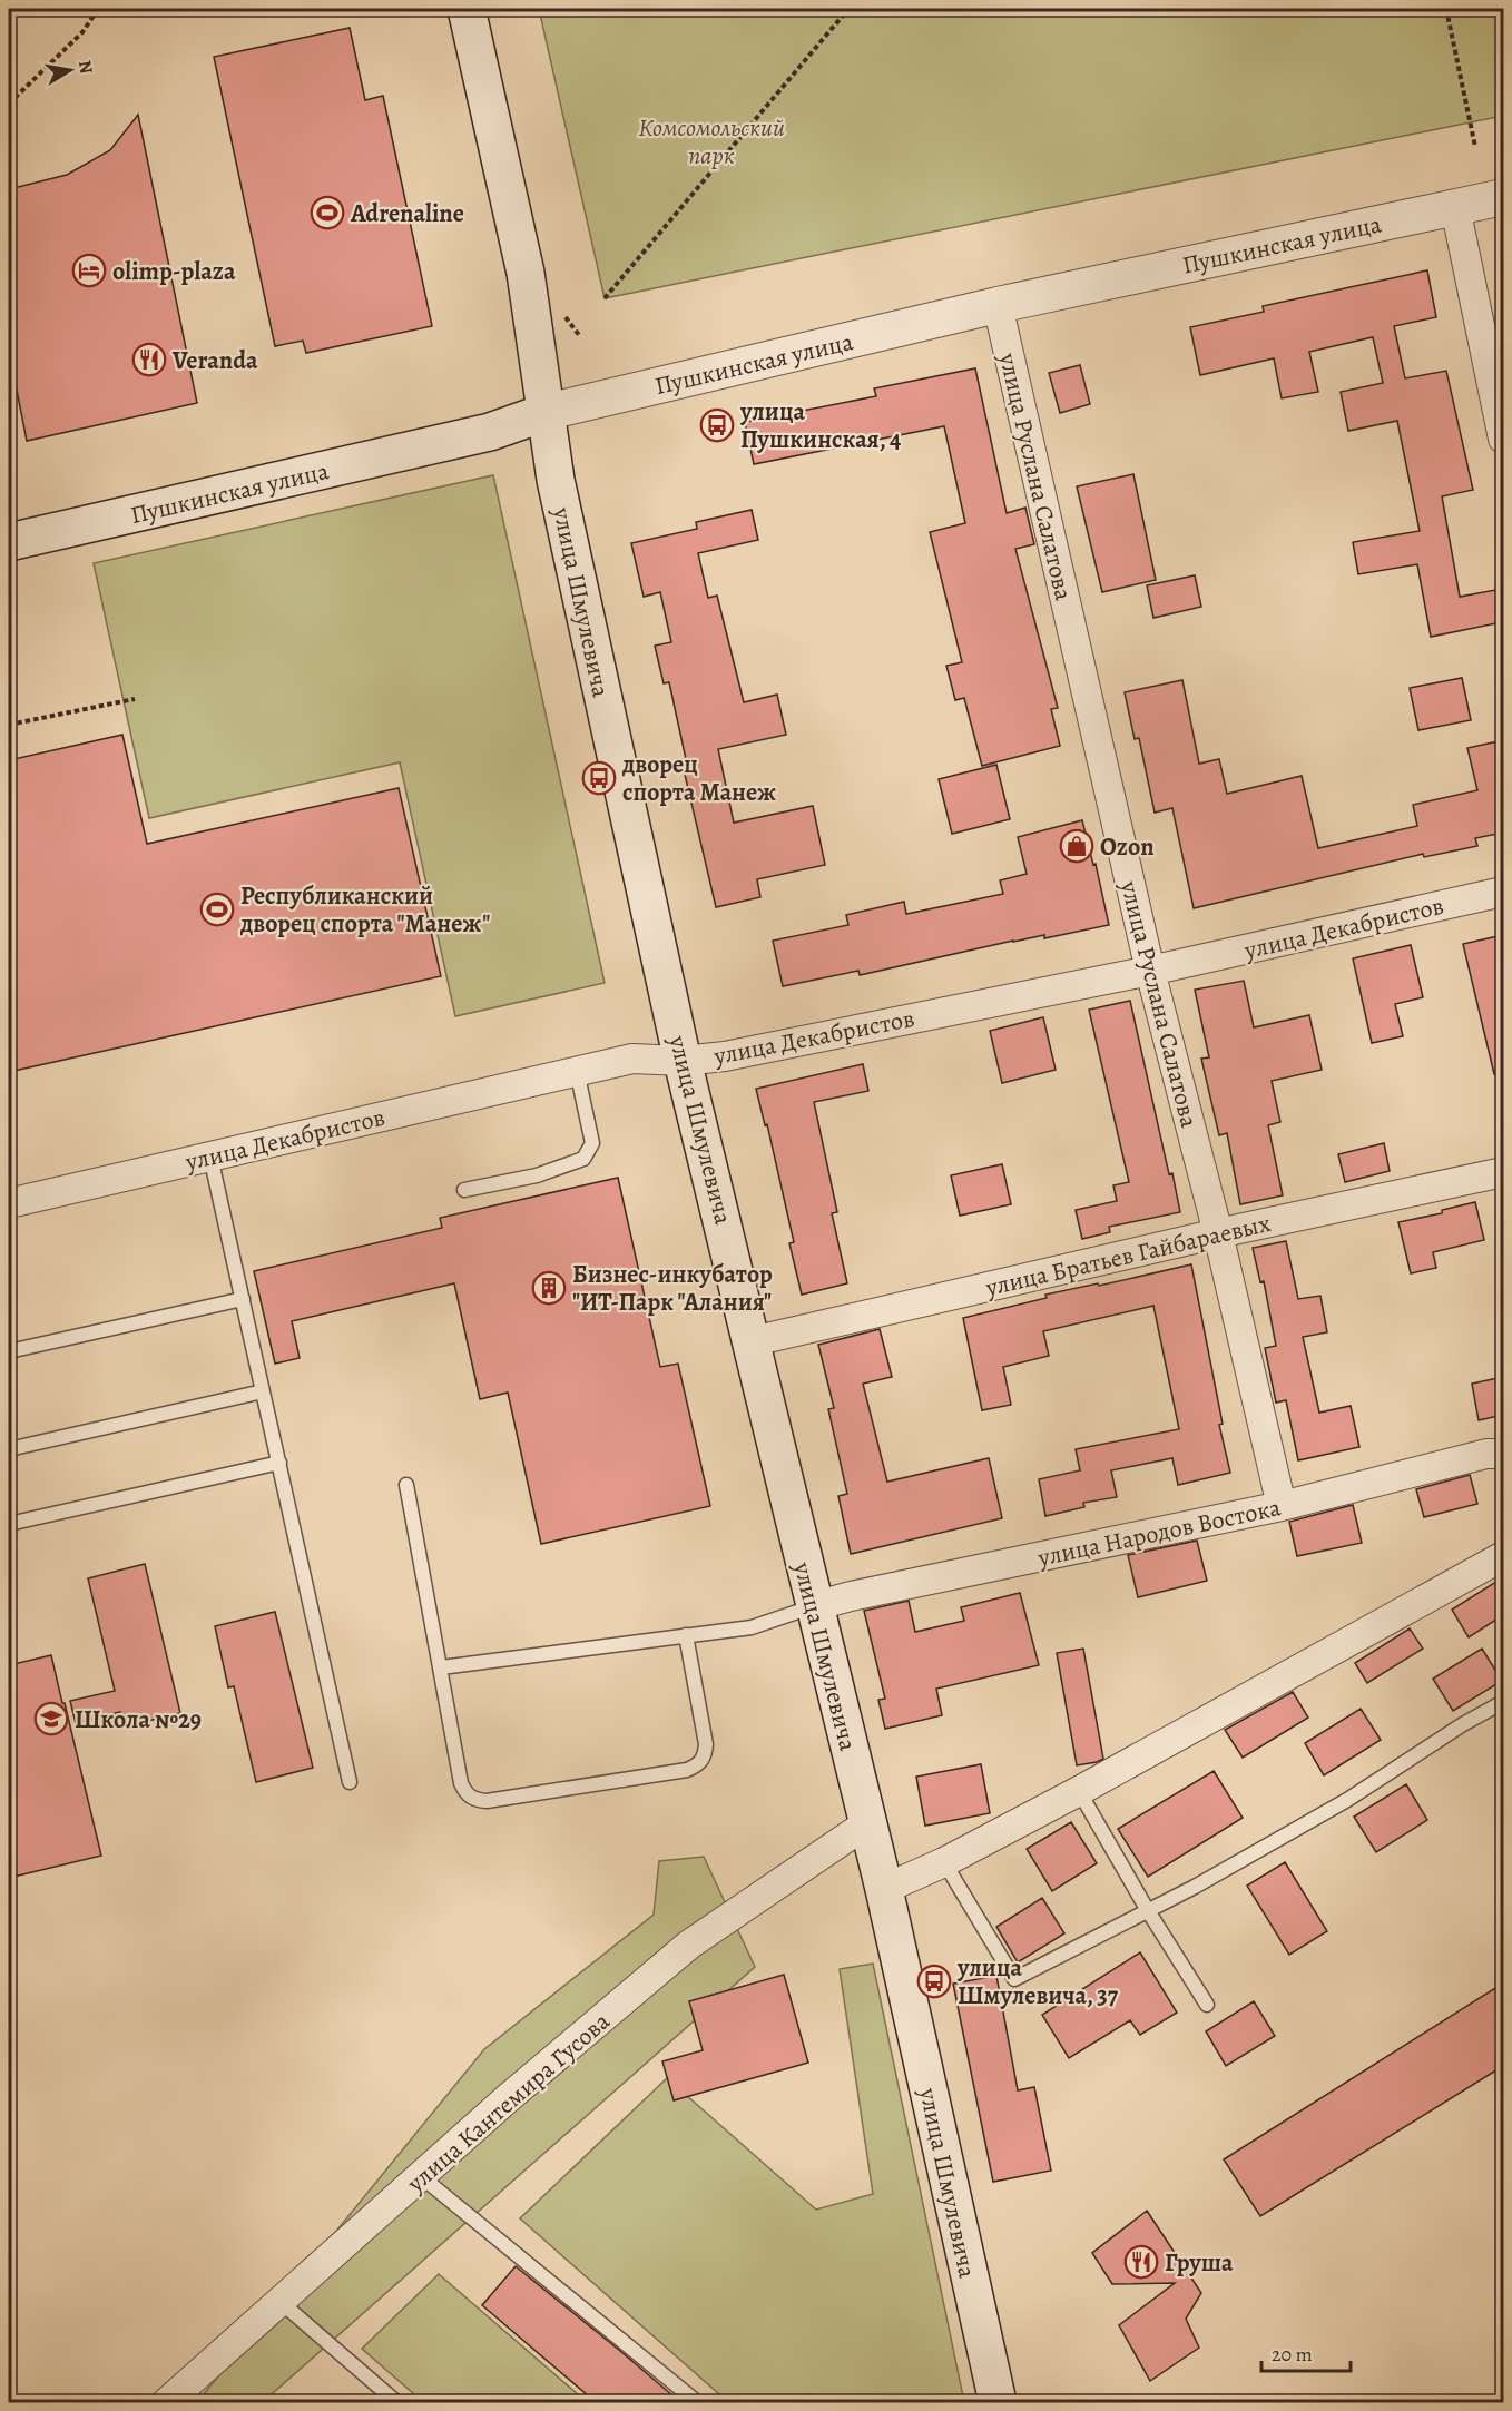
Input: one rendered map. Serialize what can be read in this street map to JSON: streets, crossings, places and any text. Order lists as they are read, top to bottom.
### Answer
{
  "streets": {
    "main road": ["Пушкинская улица", "улица Шмулевича"],
    "street": [
      "улица Руслана Салатова",
      "улица Декабристов",
      "улица Братьев Гайбараевых",
      "улица Народов Востока",
      "улица Кантемира Гусова"
    ]
  },
  "crossings": [
    ["Пушкинская улица", "улица Руслана Салатова"],
    ["Пушкинская улица", "улица Шмулевича"],
    ["улица Руслана Салатова", "улица Декабристов"],
    ["улица Руслана Салатова", "улица Братьев Гайбараевых"],
    ["улица Руслана Салатова", "улица Народов Востока"],
    ["улица Шмулевича", "улица Декабристов"],
    ["улица Шмулевича", "улица Братьев Гайбараевых"],
    ["улица Шмулевича", "улица Народов Востока"],
    ["улица Шмулевича", "улица Кантемира Гусова"]
  ],
  "parks": ["Комсомольский парк"],
  "places": {
    "sports": ["Adrenaline", "Республиканский дворец спорта \"Манеж\""],
    "hotel": ["olimp-plaza"],
    "restaurant": ["Veranda", "Груша"],
    "bus stop": ["улица Пушкинская, 4", "дворец спорта Манеж", "улица Шмулевича, 37"],
    "shop": ["Ozon"],
    "building": ["Бизнес-инкубатор \"ИТ-Парк \"Алания\""],
    "school or university": ["Школа №29"]
  },
  "scale_bar": "20 m",
  "north": "right"
}
